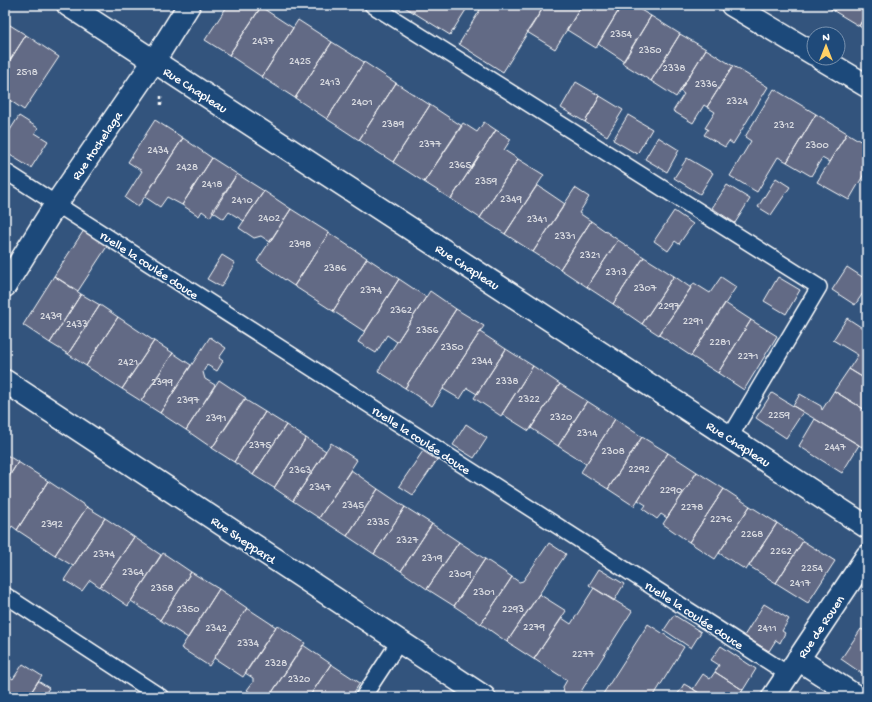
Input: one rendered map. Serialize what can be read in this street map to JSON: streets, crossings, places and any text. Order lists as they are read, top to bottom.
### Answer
{
  "streets": {
    "street": [
      "Rue Chapleau",
      "Rue Hochelaga",
      "Rue Sheppard",
      "Rue de Rouen"
    ],
    "lane": ["ruelle la coulée douce"]
  },
  "crossings": [
    ["Rue Chapleau", "Rue Hochelaga"],
    ["Rue Hochelaga", "ruelle la coulée douce"],
    ["ruelle la coulée douce", "Rue de Rouen"]
  ],
  "house_numbers": [
    "2354",
    "2437",
    "2350",
    "2425",
    "2338",
    "2518",
    "2413",
    "2336",
    "2324",
    "2401",
    "2389",
    "2312",
    "2377",
    "2300",
    "2434",
    "2365",
    "2428",
    "2359",
    "2418",
    "2349",
    "2410",
    "2402",
    "2341",
    "2331",
    "2398",
    "2321",
    "2386",
    "2313",
    "2307",
    "2374",
    "2297",
    "2362",
    "2439",
    "2291",
    "2433",
    "2356",
    "2281",
    "2350",
    "2271",
    "2344",
    "2421",
    "2338",
    "2399",
    "2322",
    "2397",
    "2259",
    "2320",
    "2391",
    "2314",
    "2375",
    "2447",
    "2308",
    "2292",
    "2363",
    "2347",
    "2290",
    "2345",
    "2278",
    "2276",
    "2335",
    "2392",
    "2268",
    "2327",
    "2262",
    "2374",
    "2319",
    "2254",
    "2364",
    "2309",
    "2417",
    "2358",
    "2301",
    "2350",
    "2293",
    "2279",
    "2342",
    "2411",
    "2334",
    "2277",
    "2328",
    "2320"
  ],
  "north": "top"
}
